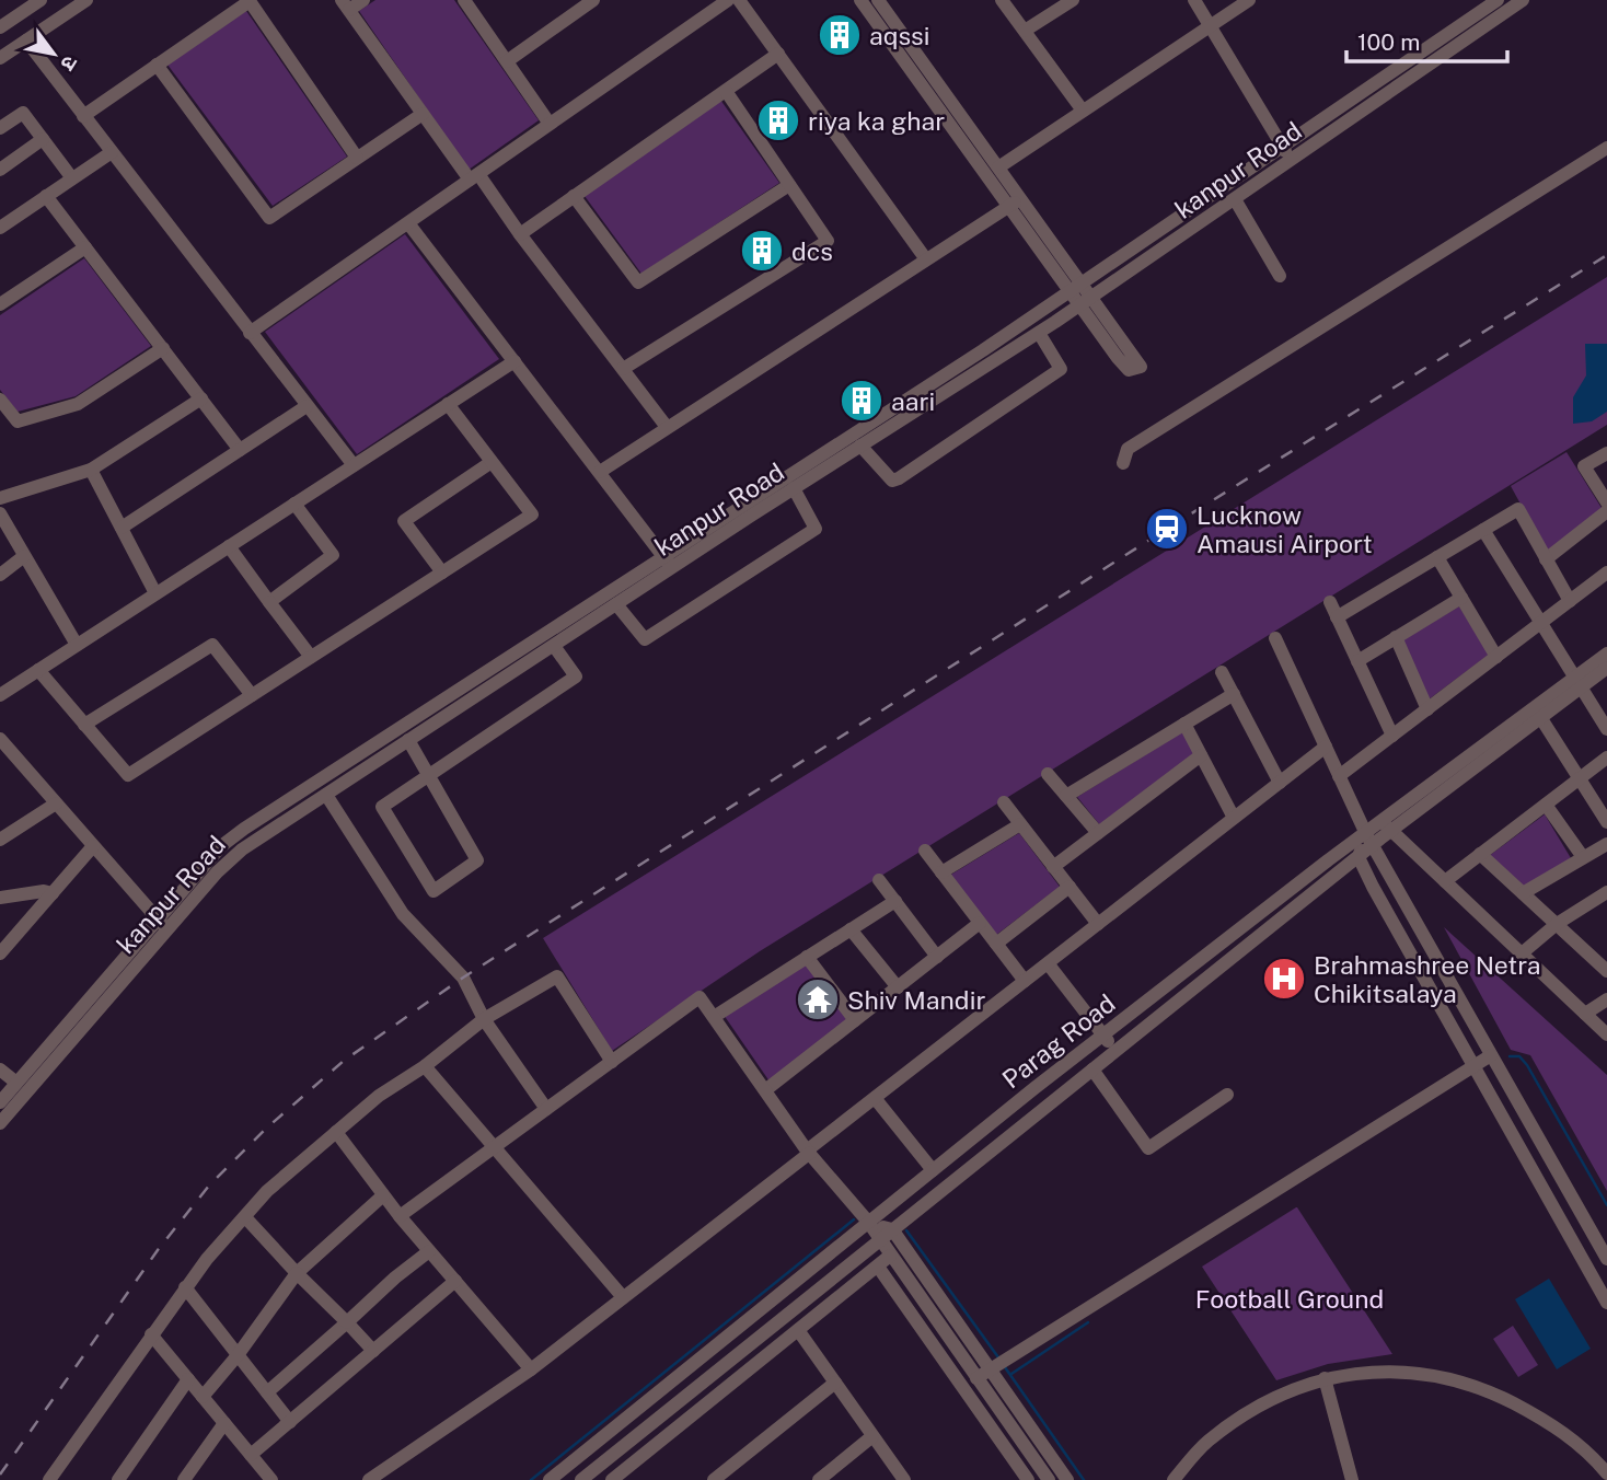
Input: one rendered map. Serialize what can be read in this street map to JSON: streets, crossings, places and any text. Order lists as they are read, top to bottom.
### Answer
{
  "streets": {
    "street": ["kanpur Road", "Parag Road"]
  },
  "parks": ["Football Ground"],
  "places": {
    "building": [
      "aqssi",
      "riya ka ghar",
      "dcs",
      "aari"
    ],
    "station": ["Lucknow Amausi Airport"],
    "hospital": ["Brahmashree Netra Chikitsalaya"],
    "temple": ["Shiv Mandir"]
  },
  "scale_bar": "100 m",
  "north": "bottom right"
}
